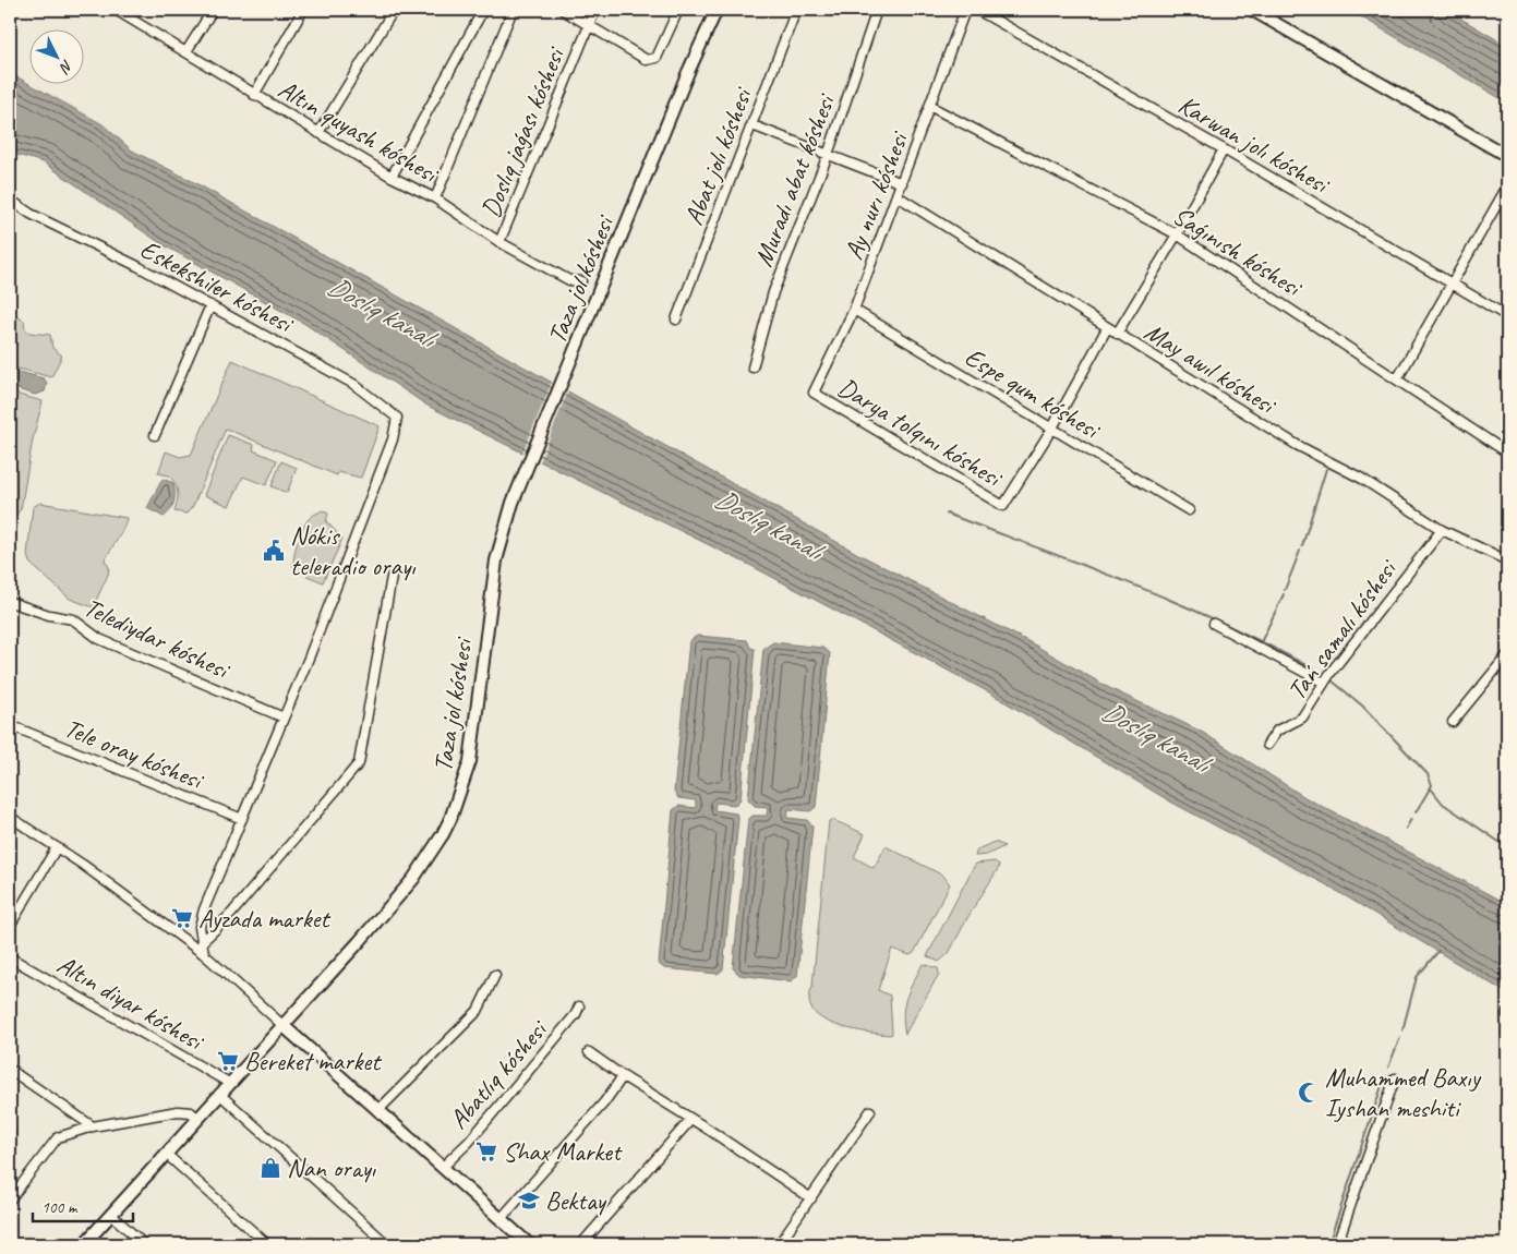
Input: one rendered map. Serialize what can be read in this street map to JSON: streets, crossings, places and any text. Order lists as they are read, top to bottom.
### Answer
{
  "streets": {
    "main road": ["Taza jol kóshesi"],
    "street": [
      "Altın quyash kóshesi",
      "Doslıq jaǵası kóshesi",
      "Karwan jolı kóshesi",
      "Abat jolı kóshesi",
      "Muradı abat kóshesi",
      "Ay nurı kóshesi",
      "Saǵınısh kóshesi",
      "Eskekshiler kóshesi",
      "May awıl kóshesi",
      "Espe qum kóshesi",
      "Darya tolqını kóshesi",
      "Tań samalı kóshesi",
      "Telediydar kóshesi",
      "Tele oray kóshesi",
      "Altın diyar kóshesi",
      "Abatlıq kóshesi"
    ]
  },
  "crossings": [
    ["Altın quyash kóshesi", "Doslıq jaǵası kóshesi"],
    ["Ay nurı kóshesi", "Saǵınısh kóshesi"],
    ["Ay nurı kóshesi", "May awıl kóshesi"],
    ["Ay nurı kóshesi", "Espe qum kóshesi"],
    ["Ay nurı kóshesi", "Darya tolqını kóshesi"],
    ["Taza jol kóshesi", "Altın diyar kóshesi"],
    ["Eskekshiler kóshesi", "Telediydar kóshesi"],
    ["May awıl kóshesi", "Tań samalı kóshesi"],
    ["Espe qum kóshesi", "Darya tolqını kóshesi"]
  ],
  "water": ["Doslıq kanalı"],
  "places": {
    "public building": ["Nókis teleradio orayı"],
    "supermarket": ["Ayzada market", "Bereket market", "Shax Market"],
    "mosque": ["Muhammed Baxıy Iyshan meshiti"],
    "shop": ["Nan orayı"],
    "school or university": ["Bektay"]
  },
  "scale_bar": "100 m",
  "north": "bottom right"
}
